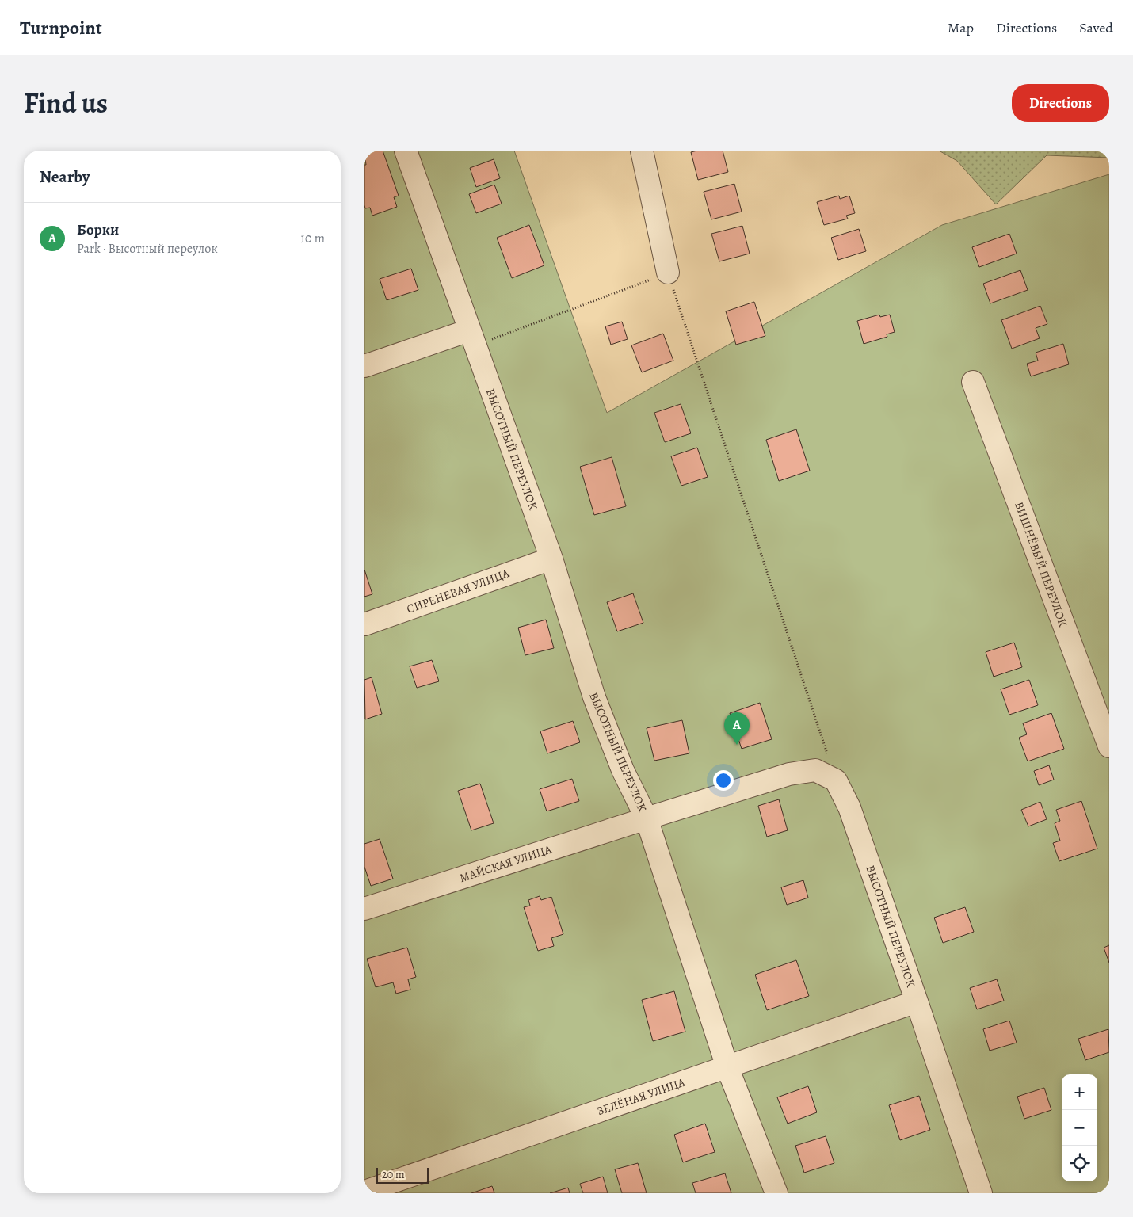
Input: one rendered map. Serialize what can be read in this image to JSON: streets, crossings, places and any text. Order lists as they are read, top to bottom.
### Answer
{
  "streets": {
    "street": [
      "ВЫСОТНЫЙ ПЕРЕУЛОК",
      "ВИШНЁВЫЙ ПЕРЕУЛОК",
      "СИРЕНЕВАЯ УЛИЦА",
      "МАЙСКАЯ УЛИЦА",
      "ЗЕЛЁНАЯ УЛИЦА"
    ]
  },
  "crossings": [
    ["ВЫСОТНЫЙ ПЕРЕУЛОК", "СИРЕНЕВАЯ УЛИЦА"],
    ["ВЫСОТНЫЙ ПЕРЕУЛОК", "МАЙСКАЯ УЛИЦА"],
    ["ВЫСОТНЫЙ ПЕРЕУЛОК", "ЗЕЛЁНАЯ УЛИЦА"]
  ],
  "scale_bar": "20 m",
  "page": {
    "header": "Turnpoint",
    "nav": ["Map", "Directions", "Saved"],
    "title": "Find us",
    "buttons": "Directions",
    "heading": "Nearby",
    "list": [
      {
        "mark": "A",
        "name": "Борки",
        "note": "Park · Высотный переулок",
        "value": "10 m"
      }
    ],
    "pins": "A",
    "map_buttons": ["+", "−"],
    "scale": "20 m"
  }
}
